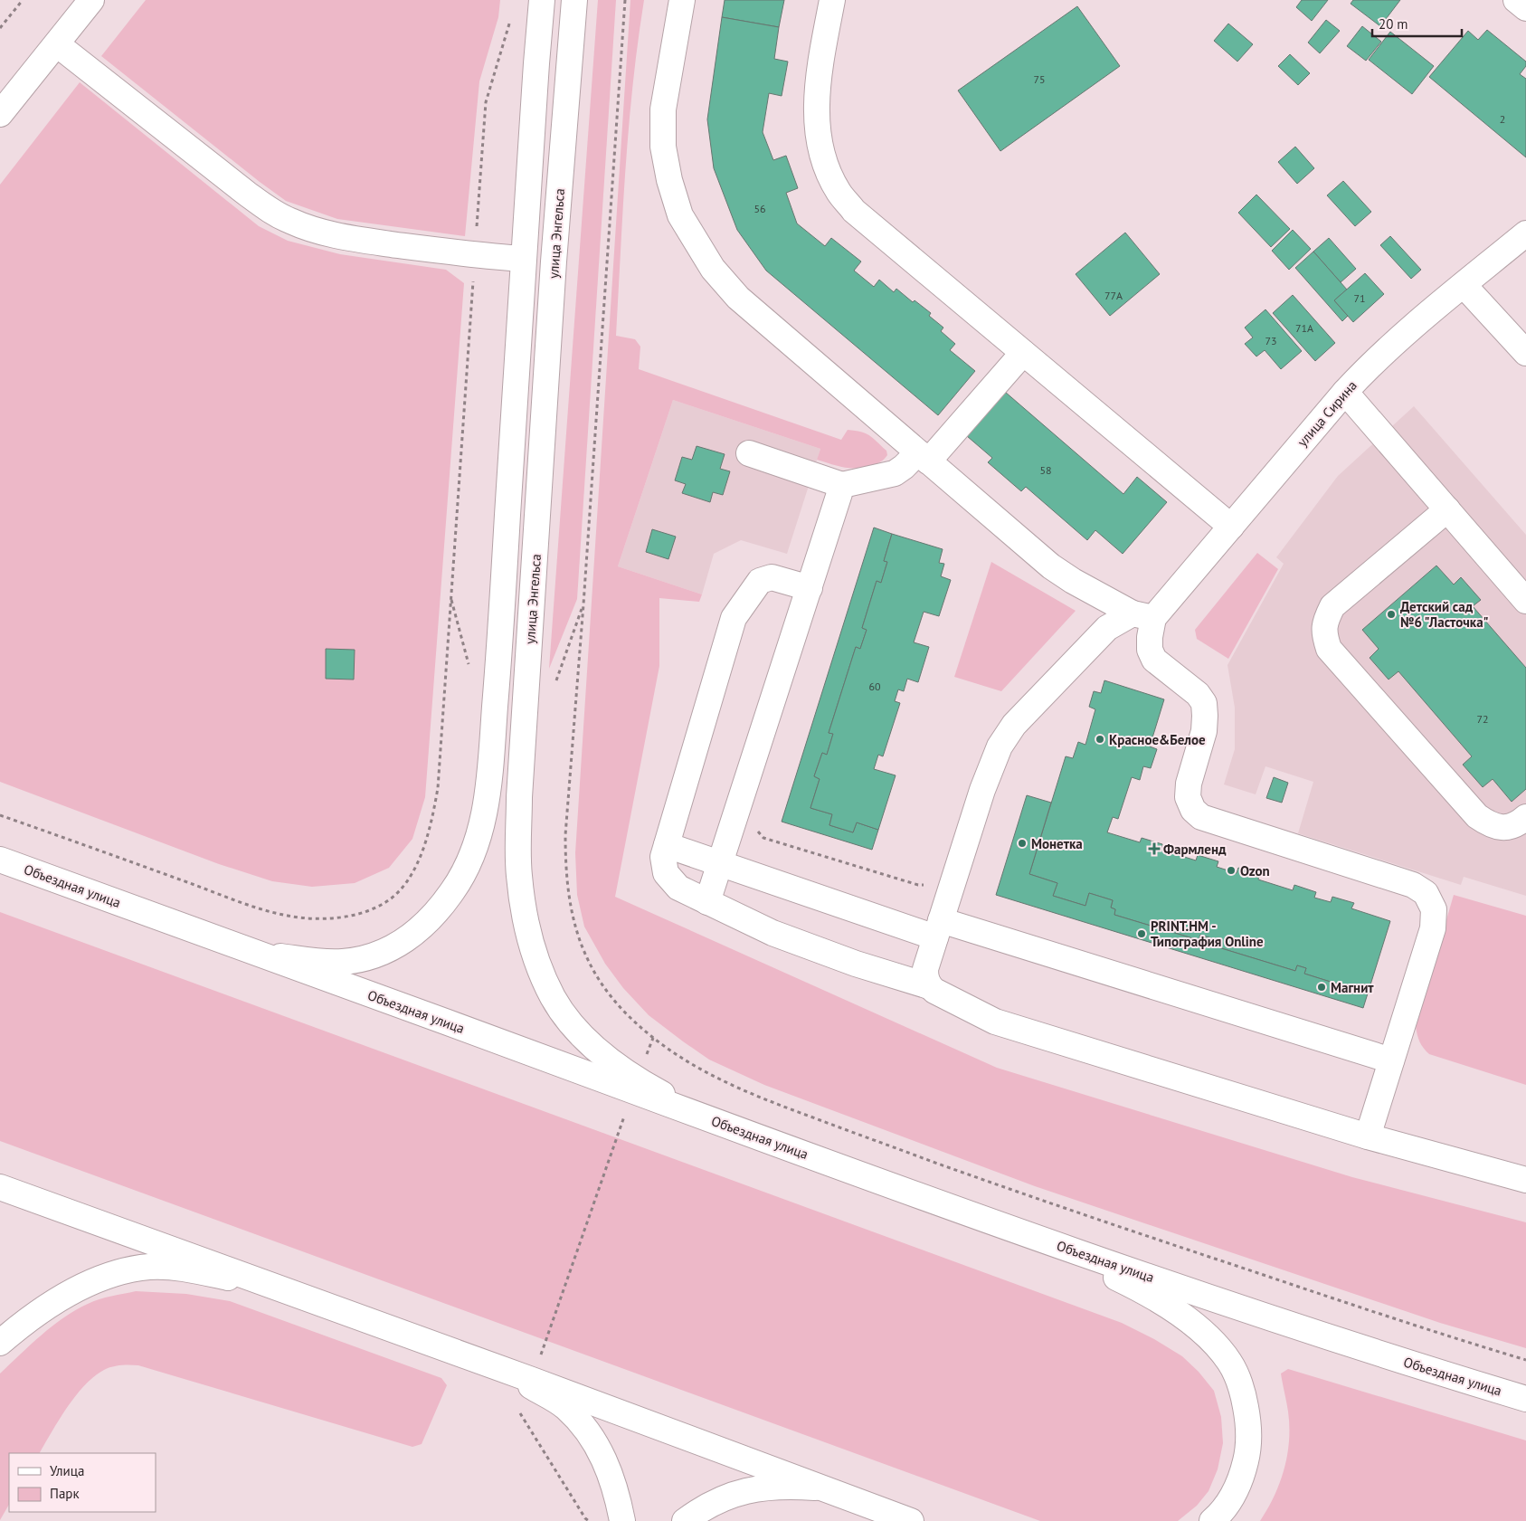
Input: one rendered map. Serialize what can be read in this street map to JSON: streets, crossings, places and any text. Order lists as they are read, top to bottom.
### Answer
{
  "streets": {
    "main road": ["улица Энгельса", "улица Сирина", "Объездная улица"]
  },
  "crossings": [
    ["улица Энгельса", "Объездная улица"]
  ],
  "places": {
    "other": [
      "Детский сад №6 \"Ласточка\"",
      "Красное&Белое",
      "Монетка",
      "Ozon",
      "PRINT.HM - Типография Online",
      "Магнит"
    ],
    "health": ["Фармленд"]
  },
  "house_numbers": [
    "75",
    "2",
    "56",
    "77А",
    "71",
    "71А",
    "73",
    "58",
    "60",
    "72"
  ],
  "legend": ["Улица", "Парк"],
  "scale_bar": "20 m"
}
